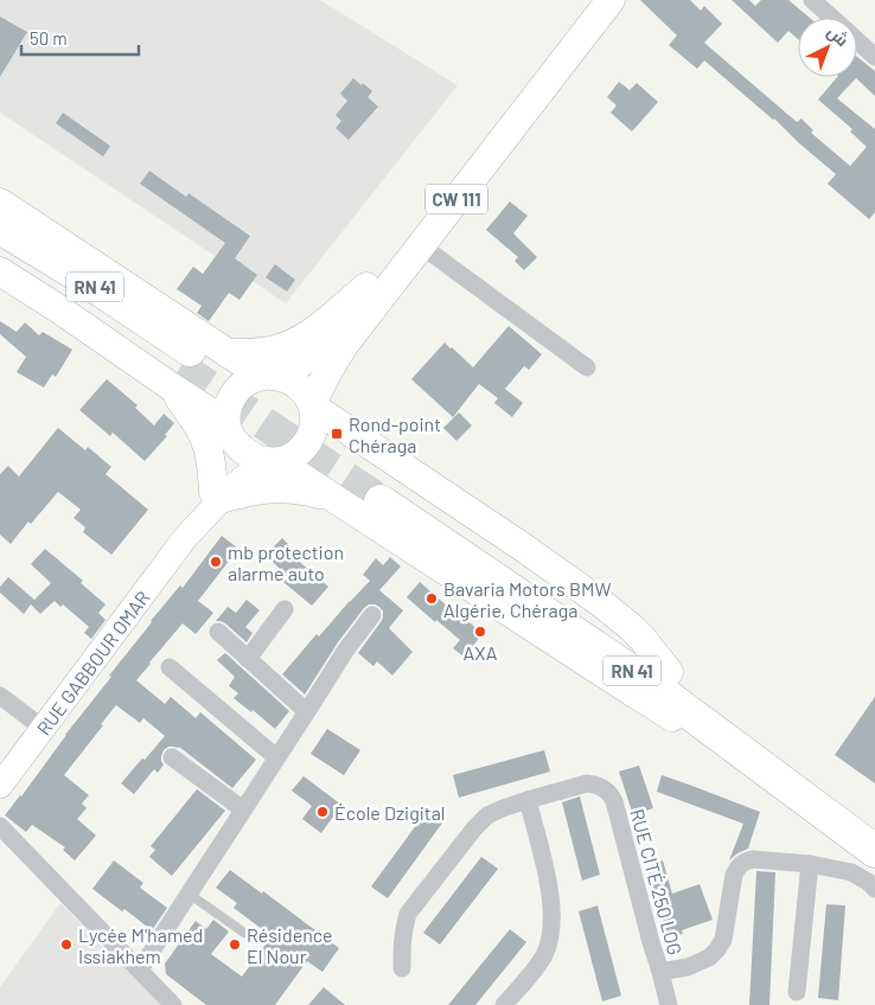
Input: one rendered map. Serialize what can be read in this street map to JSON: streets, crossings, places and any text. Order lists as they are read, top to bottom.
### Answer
{
  "streets": {
    "highway": ["RN 41"],
    "main road": ["CW 111", "RUE GABBOUR OMAR"],
    "street": ["RUE CITÉ 250 LOG"]
  },
  "crossings": [
    ["CW 111", "RUE GABBOUR OMAR"]
  ],
  "places": {
    "transit": ["Rond-point Chéraga"],
    "other": [
      "mb protection alarme auto",
      "Bavaria Motors BMW Algérie, Chéraga",
      "AXA",
      "École Dzigital",
      "Lycée M'hamed Issiakhem",
      "Résidence El Nour"
    ]
  },
  "scale_bar": "50 m",
  "north": "top right"
}
